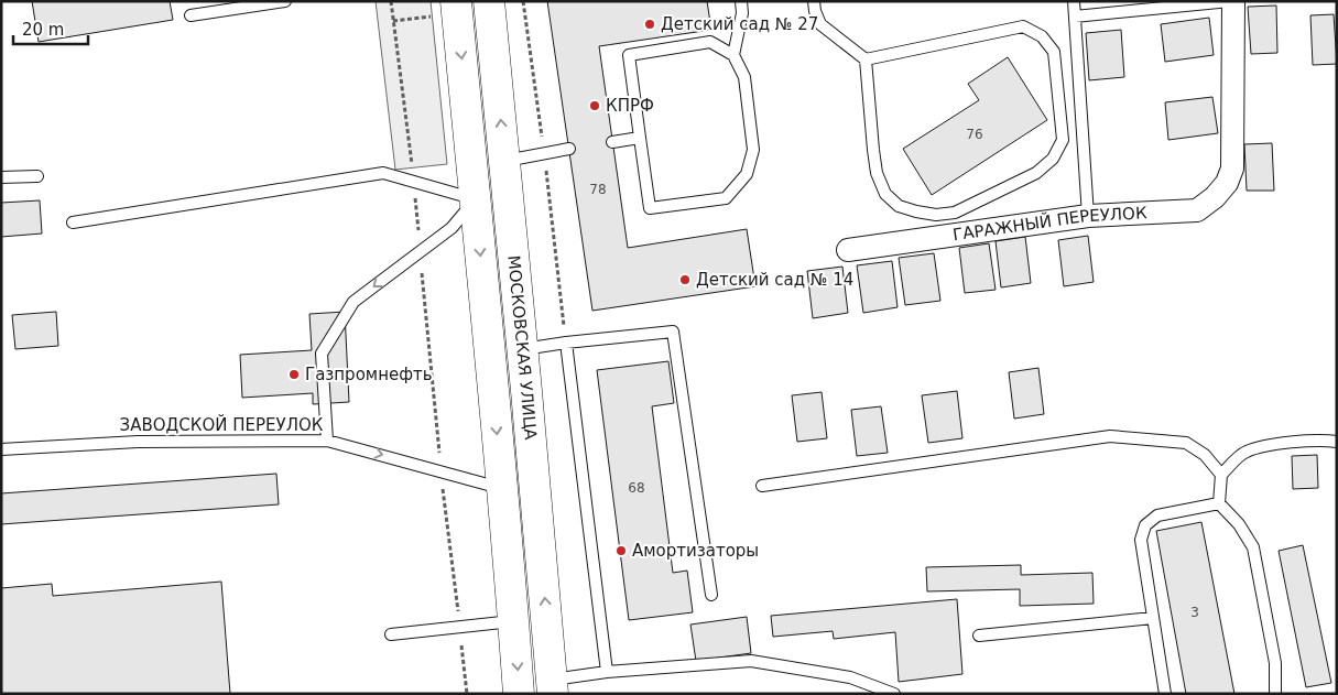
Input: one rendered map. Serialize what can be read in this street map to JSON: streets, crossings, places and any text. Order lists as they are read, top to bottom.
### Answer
{
  "streets": {
    "main road": ["МОСКОВСКАЯ УЛИЦА"],
    "street": ["ГАРАЖНЫЙ ПЕРЕУЛОК"],
    "lane": ["ЗАВОДСКОЙ ПЕРЕУЛОК"]
  },
  "crossings": [
    ["МОСКОВСКАЯ УЛИЦА", "ЗАВОДСКОЙ ПЕРЕУЛОК"]
  ],
  "one_way": ["ЗАВОДСКОЙ ПЕРЕУЛОК"],
  "places": [
    "Детский сад № 27",
    "КПРФ",
    "Детский сад № 14",
    "Газпромнефть",
    "Амортизаторы"
  ],
  "house_numbers": [
    "76",
    "78",
    "68",
    "3"
  ],
  "scale_bar": "20 m"
}
